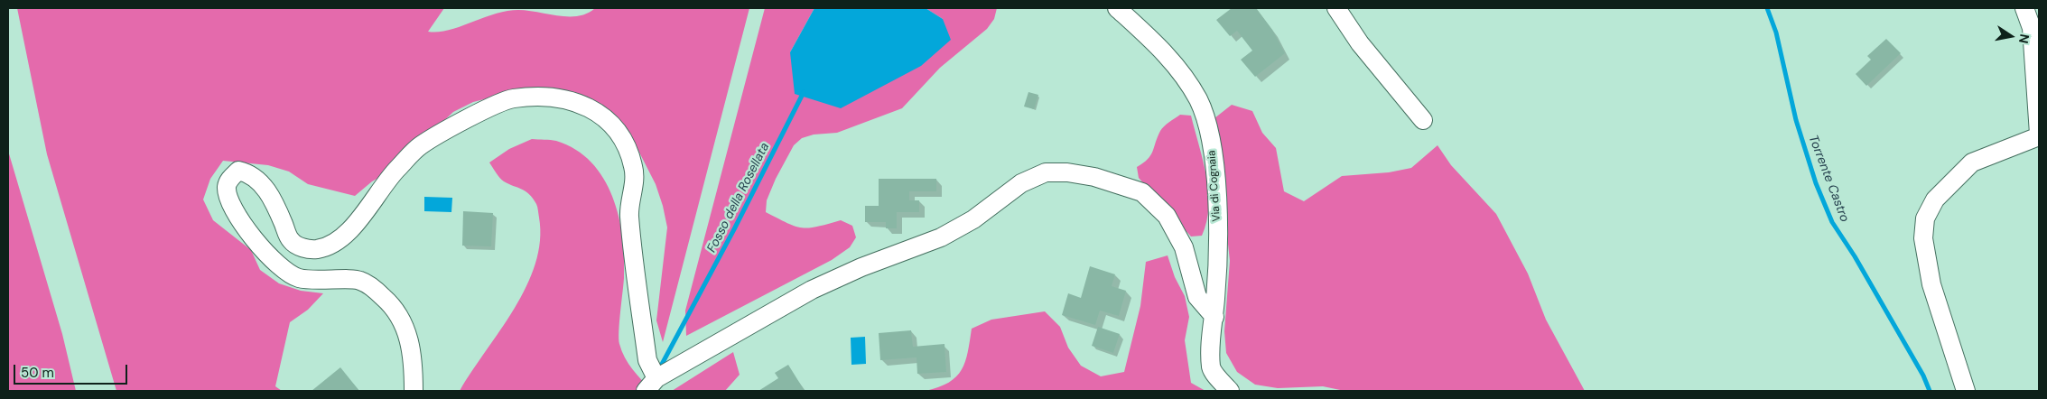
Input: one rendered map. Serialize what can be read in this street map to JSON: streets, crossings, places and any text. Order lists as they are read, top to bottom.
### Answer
{
  "streets": {
    "street": ["Via di Cognaia"]
  },
  "water": ["Torrente Castro", "Fosso della Rosellata"],
  "scale_bar": "50 m",
  "north": "right"
}
